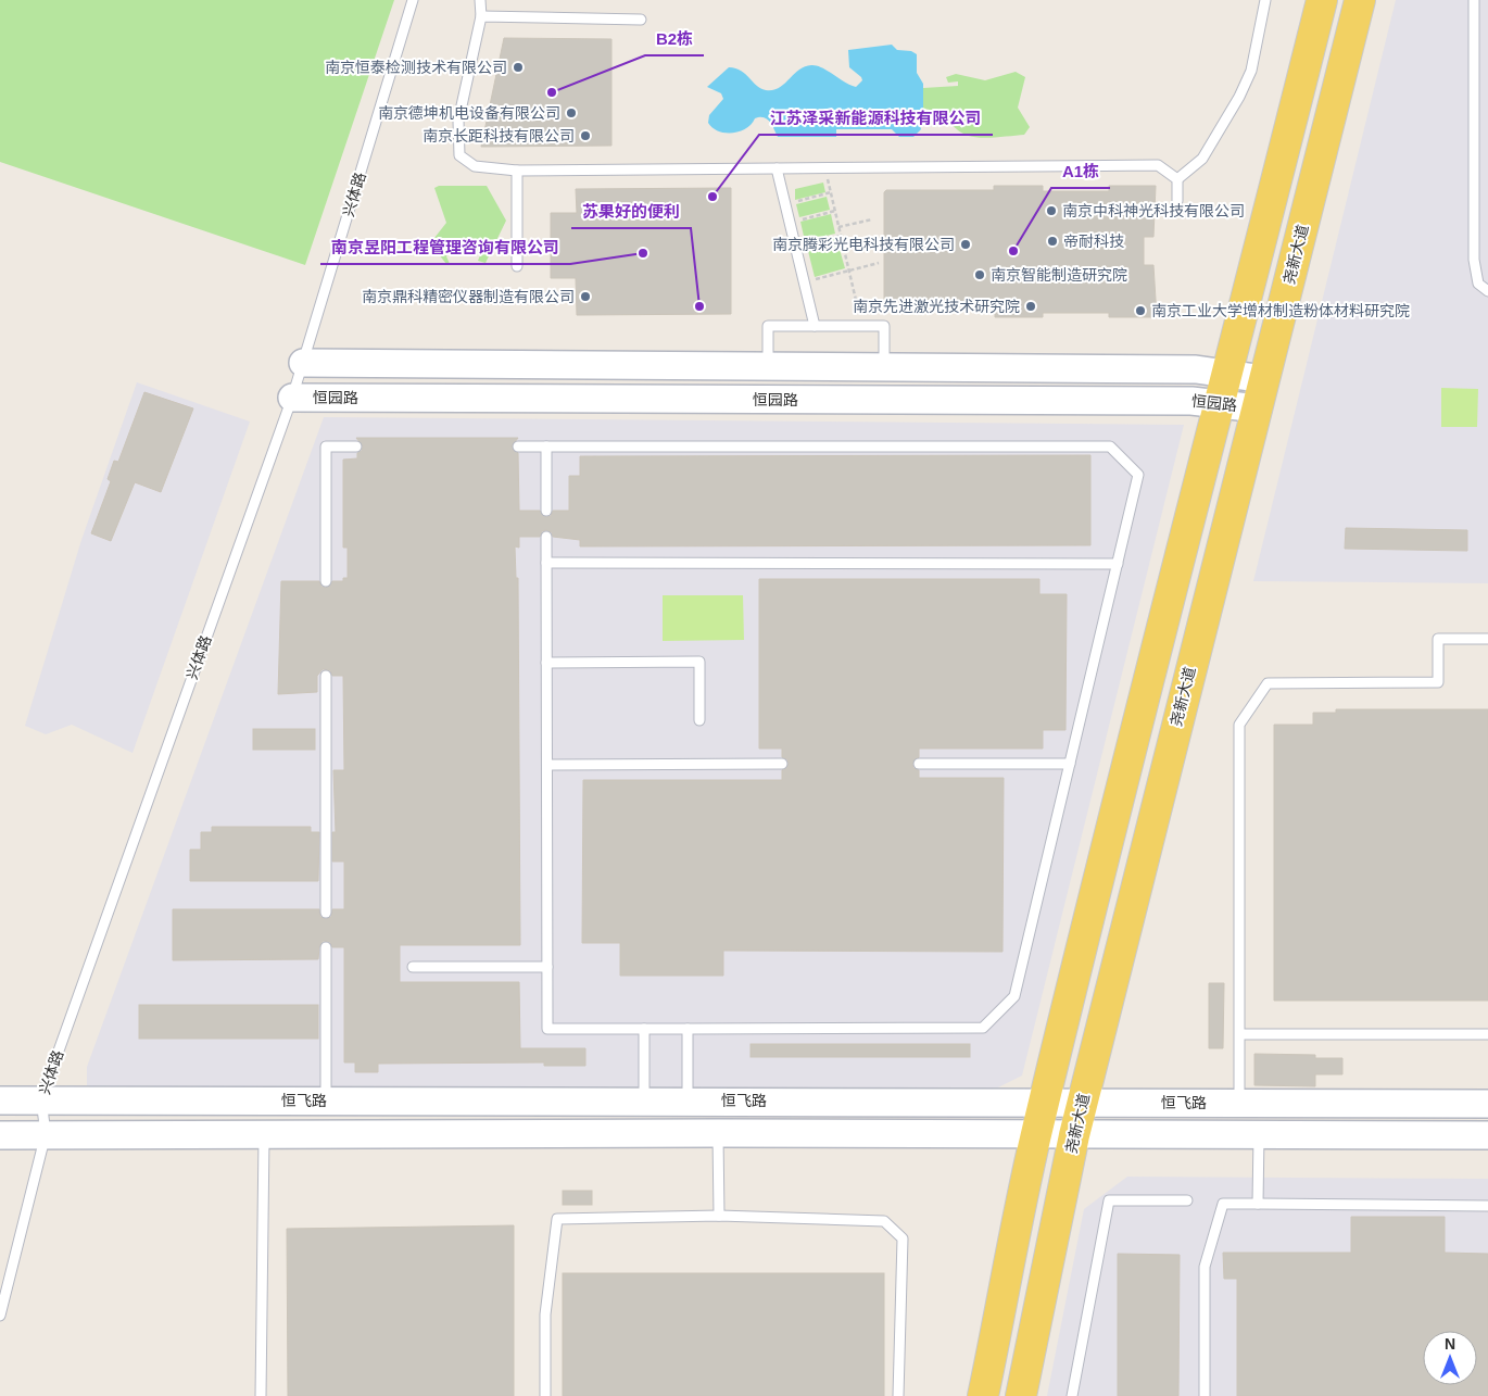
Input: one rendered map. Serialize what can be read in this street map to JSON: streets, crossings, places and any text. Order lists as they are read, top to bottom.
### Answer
{
  "streets": {
    "main road": ["尧新大道", "恒园路", "恒飞路"],
    "lane": ["兴体路"]
  },
  "crossings": [
    ["兴体路", "恒园路"],
    ["兴体路", "恒飞路"],
    ["尧新大道", "恒园路"],
    ["尧新大道", "恒飞路"]
  ],
  "places": [
    "南京恒泰检测技术有限公司",
    "B2栋",
    "南京德坤机电设备有限公司",
    "南京长距科技有限公司",
    "江苏泽采新能源科技有限公司",
    "南京中科神光科技有限公司",
    "帝耐科技",
    "南京腾彩光电科技有限公司",
    "A1栋",
    "南京昱阳工程管理咨询有限公司",
    "南京智能制造研究院",
    "南京鼎科精密仪器制造有限公司",
    "苏果好的便利",
    "南京先进激光技术研究院",
    "南京工业大学增材制造粉体材料研究院"
  ],
  "north": "top"
}
